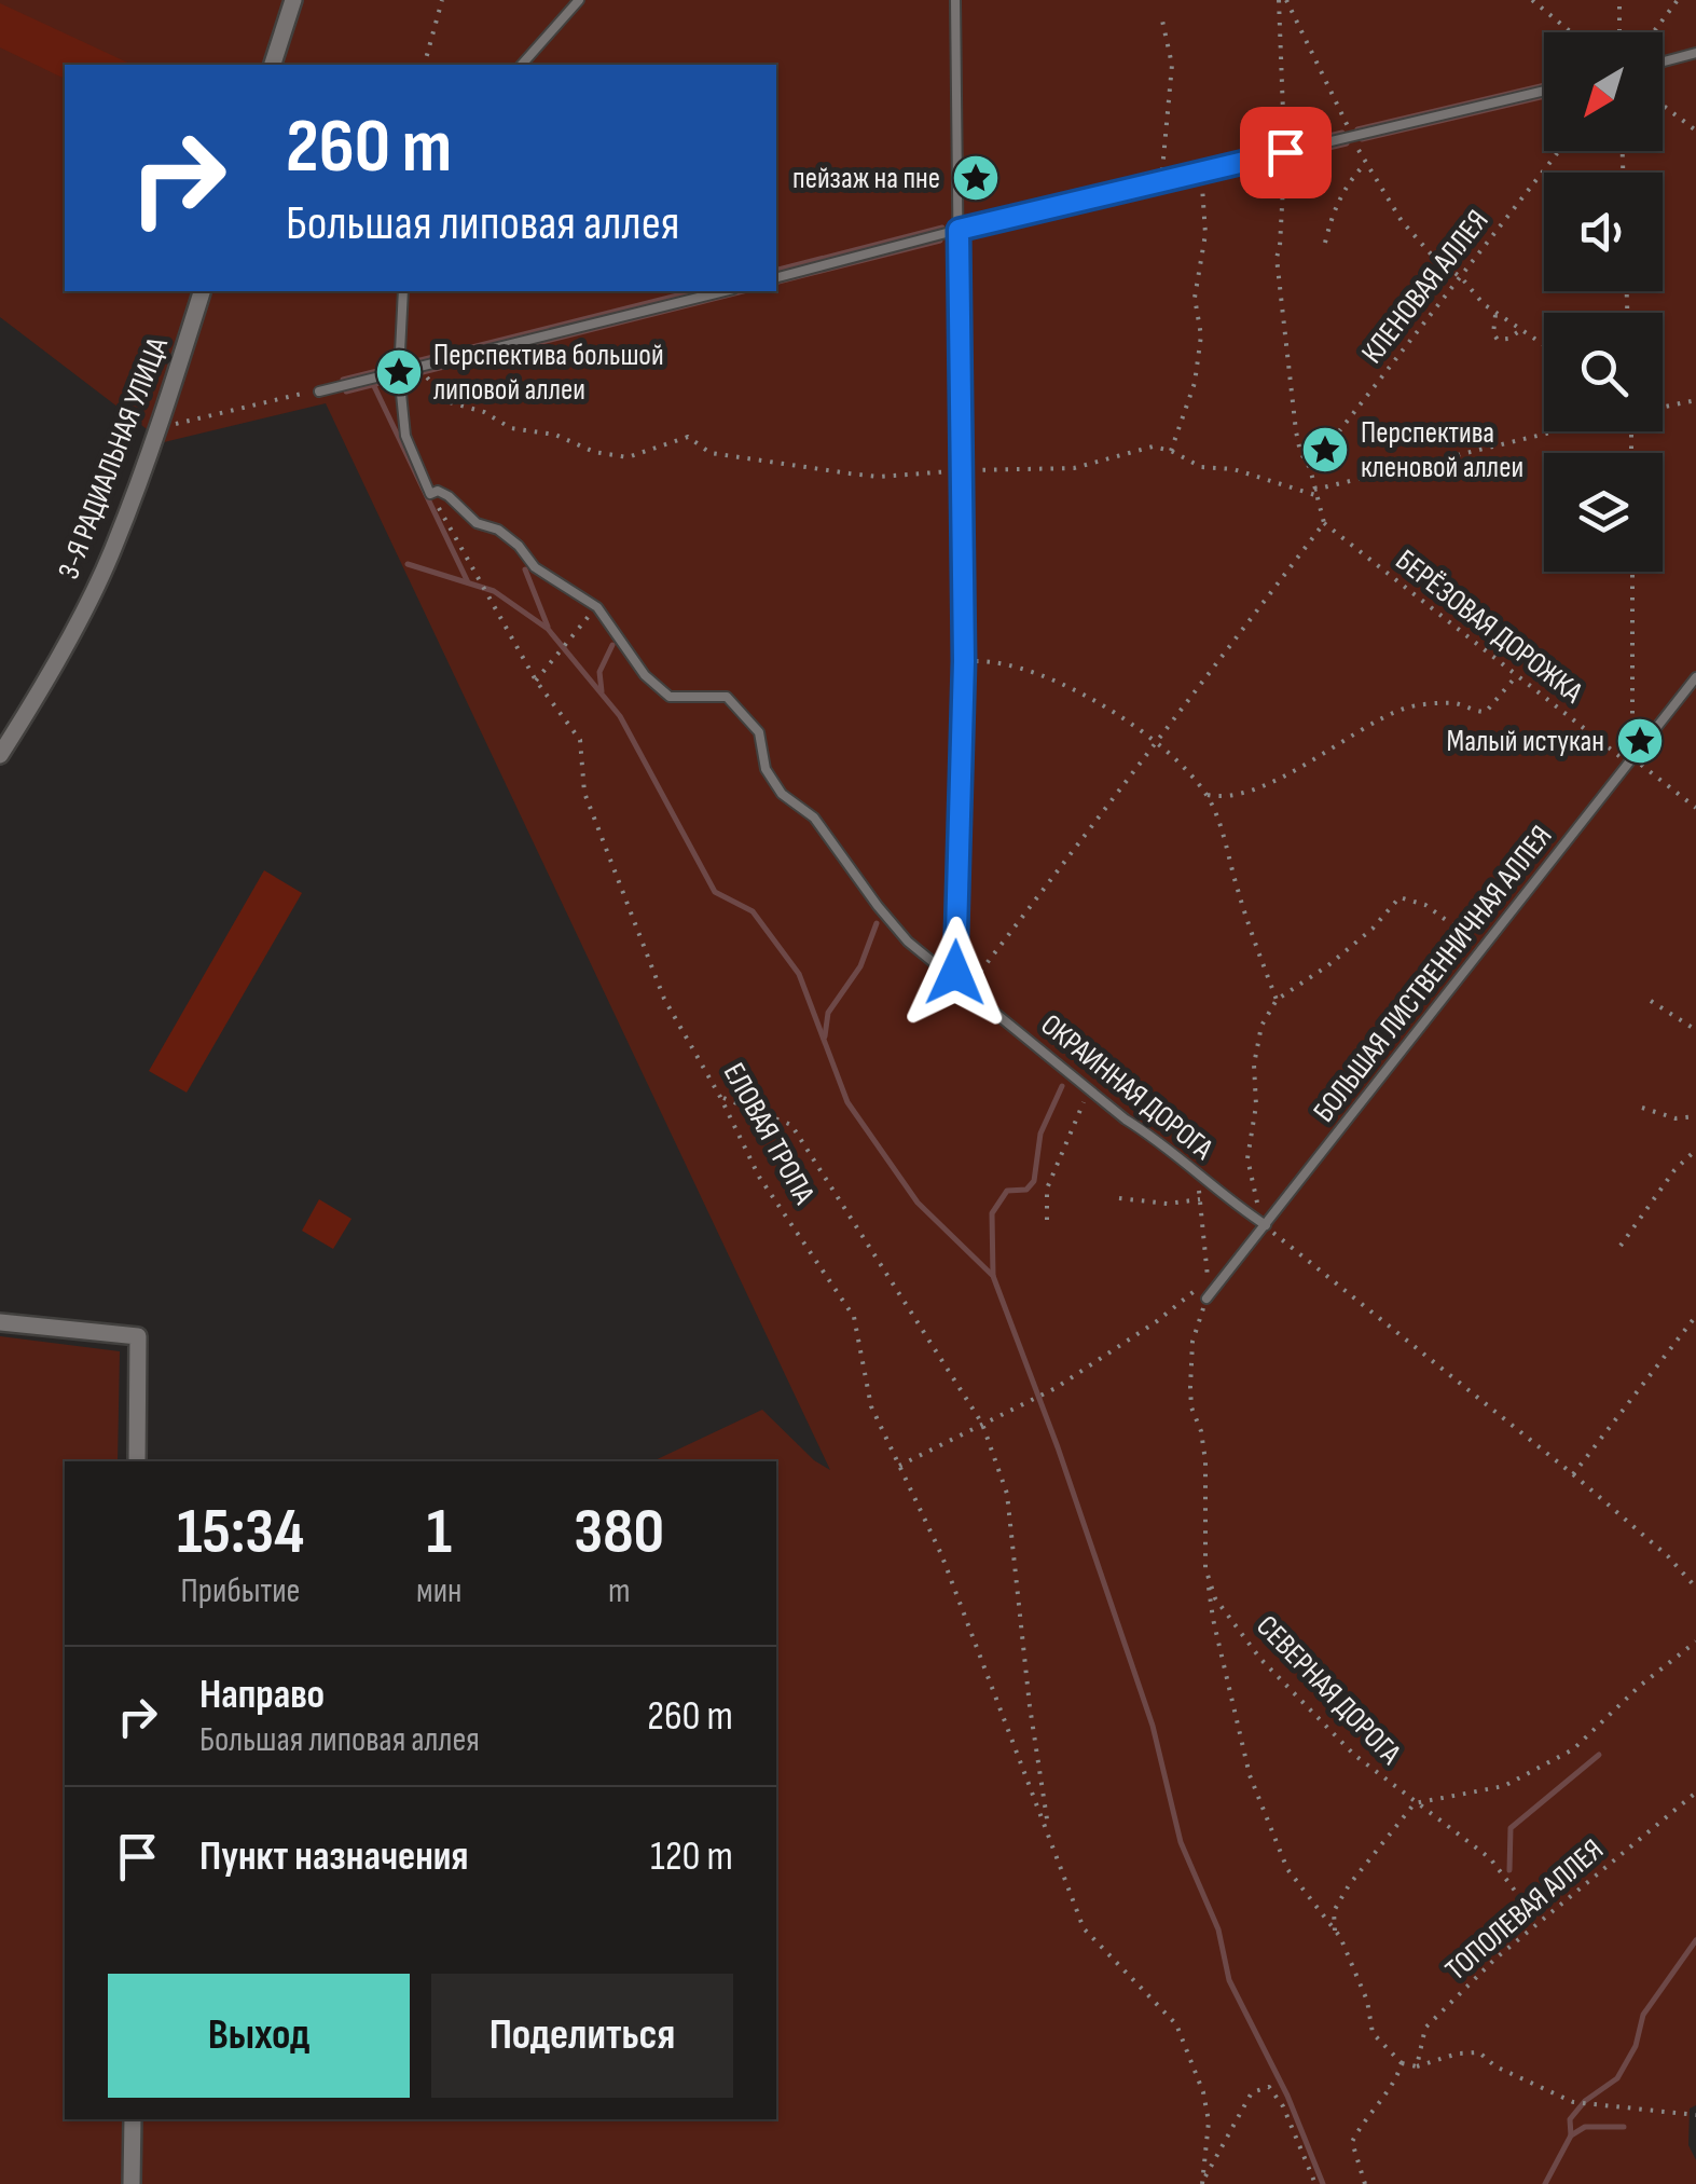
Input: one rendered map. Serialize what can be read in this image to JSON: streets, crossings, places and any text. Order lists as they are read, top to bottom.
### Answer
{
  "streets": {
    "street": ["3-Я РАДИАЛЬНАЯ УЛИЦА"],
    "lane": ["БОЛЬШАЯ ЛИСТВЕННИЧНАЯ АЛЛЕЯ", "ОКРАИННАЯ ДОРОГА"],
    "path": [
      "КЛЕНОВАЯ АЛЛЕЯ",
      "БЕРЁЗОВАЯ ДОРОЖКА",
      "ЕЛОВАЯ ТРОПА",
      "СЕВЕРНАЯ ДОРОГА",
      "ТОПОЛЕВАЯ АЛЛЕЯ"
    ]
  },
  "crossings": [
    ["БЕРЁЗОВАЯ ДОРОЖКА", "БОЛЬШАЯ ЛИСТВЕННИЧНАЯ АЛЛЕЯ"],
    ["БОЛЬШАЯ ЛИСТВЕННИЧНАЯ АЛЛЕЯ", "ОКРАИННАЯ ДОРОГА"],
    ["БОЛЬШАЯ ЛИСТВЕННИЧНАЯ АЛЛЕЯ", "СЕВЕРНАЯ ДОРОГА"],
    ["ОКРАИННАЯ ДОРОГА", "ЕЛОВАЯ ТРОПА"],
    ["СЕВЕРНАЯ ДОРОГА", "ТОПОЛЕВАЯ АЛЛЕЯ"]
  ],
  "places": {
    "place": [
      "пейзаж на пне",
      "Перспектива большой липовой аллеи",
      "Перспектива кленовой аллеи",
      "Малый истукан"
    ]
  },
  "north": "bottom left",
  "page": {
    "turn": ["260 m", "Большая липовая аллея"],
    "eta": [
      "15:34",
      "Прибытие",
      "1",
      "мин",
      "380",
      "m"
    ],
    "list": [
      {
        "name": "Направо",
        "note": "Большая липовая аллея",
        "value": "260 m"
      },
      {
        "name": "Пункт назначения",
        "value": "120 m"
      }
    ],
    "buttons": ["Выход", "Поделиться"]
  }
}
